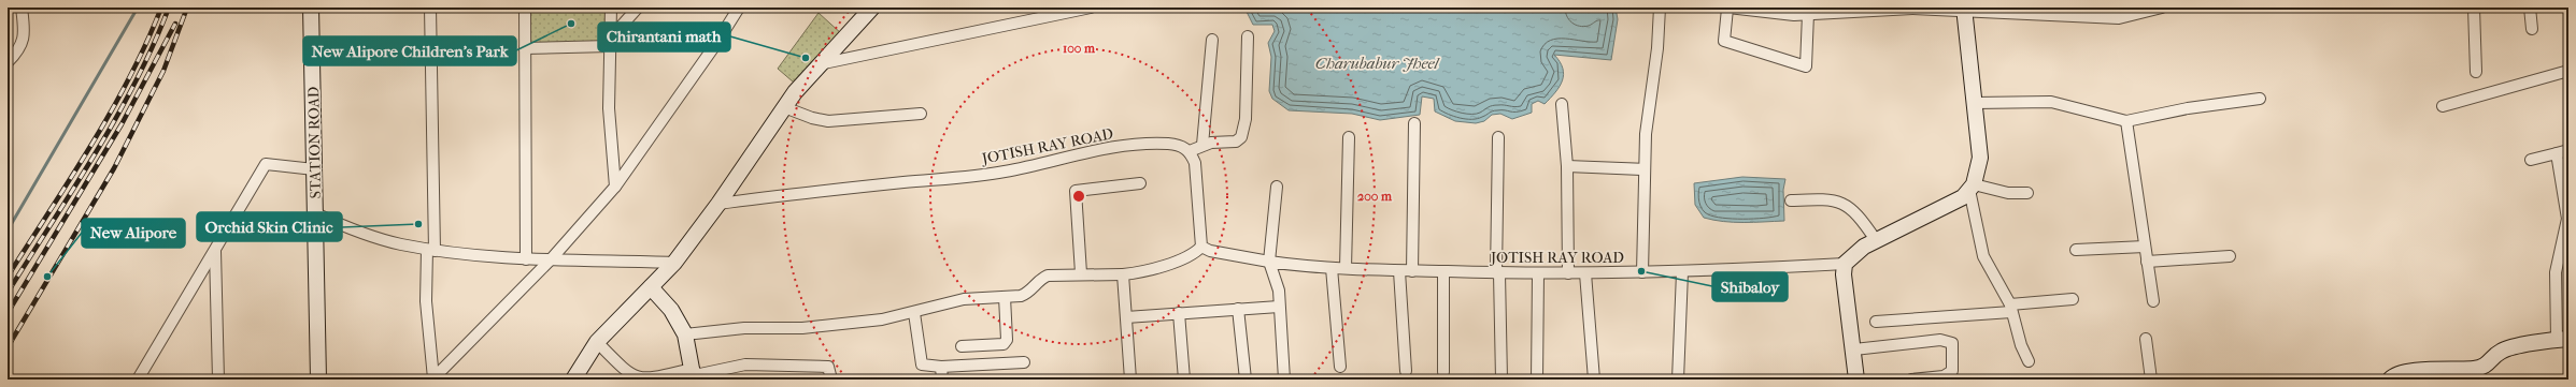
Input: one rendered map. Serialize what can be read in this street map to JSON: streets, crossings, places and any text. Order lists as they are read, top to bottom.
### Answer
{
  "streets": {
    "street": ["STATION ROAD", "JOTISH RAY ROAD"]
  },
  "water": ["Charubabur Jheel"],
  "places": [
    "New Alipore Children's Park",
    "Chirantani math",
    "Orchid Skin Clinic",
    "Shibaloy",
    "New Alipore"
  ],
  "rings": ["100 m", "200 m"]
}
